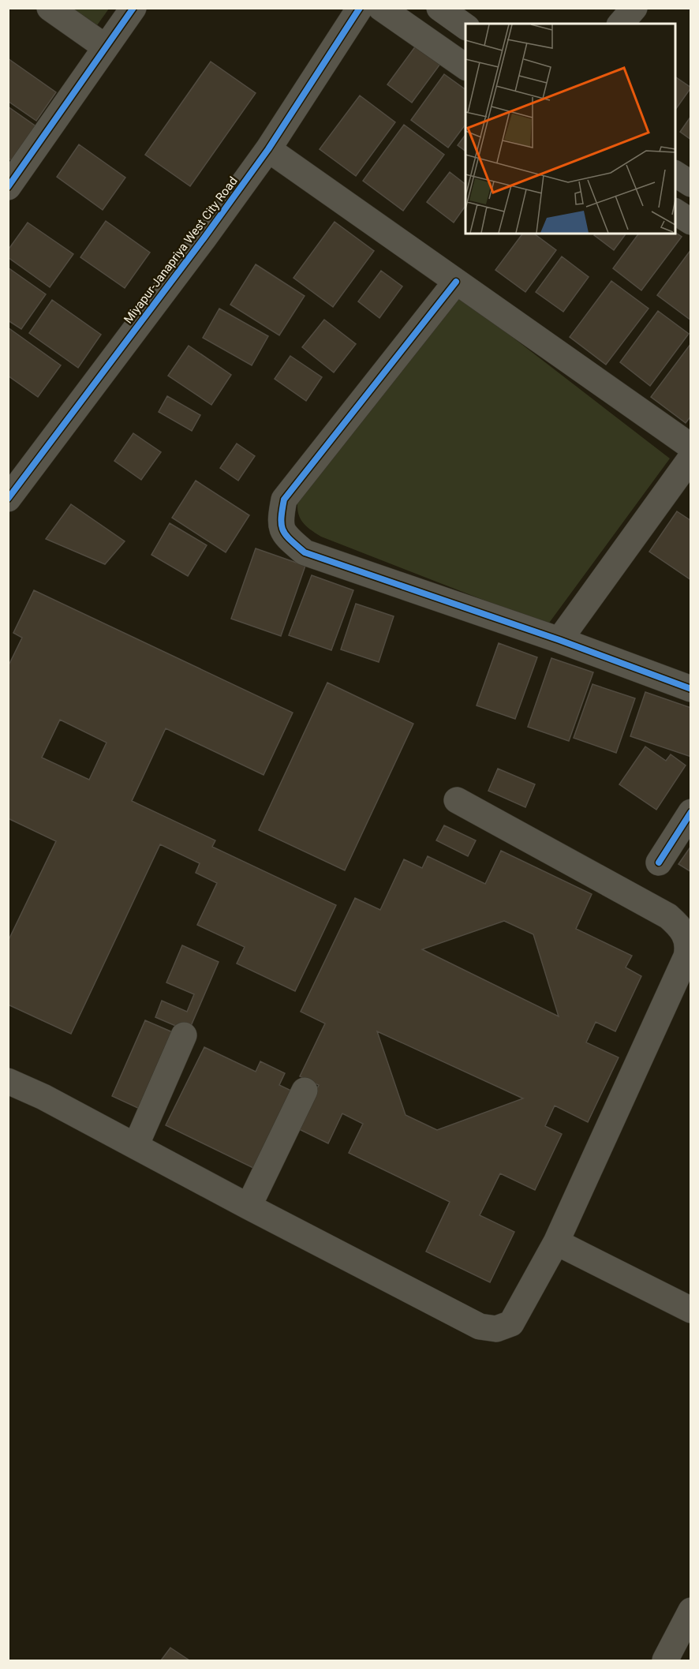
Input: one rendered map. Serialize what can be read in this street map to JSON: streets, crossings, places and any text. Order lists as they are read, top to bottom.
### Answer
{
  "streets": {
    "street": ["Miyapur-Janapriya West City Road"]
  }
}
